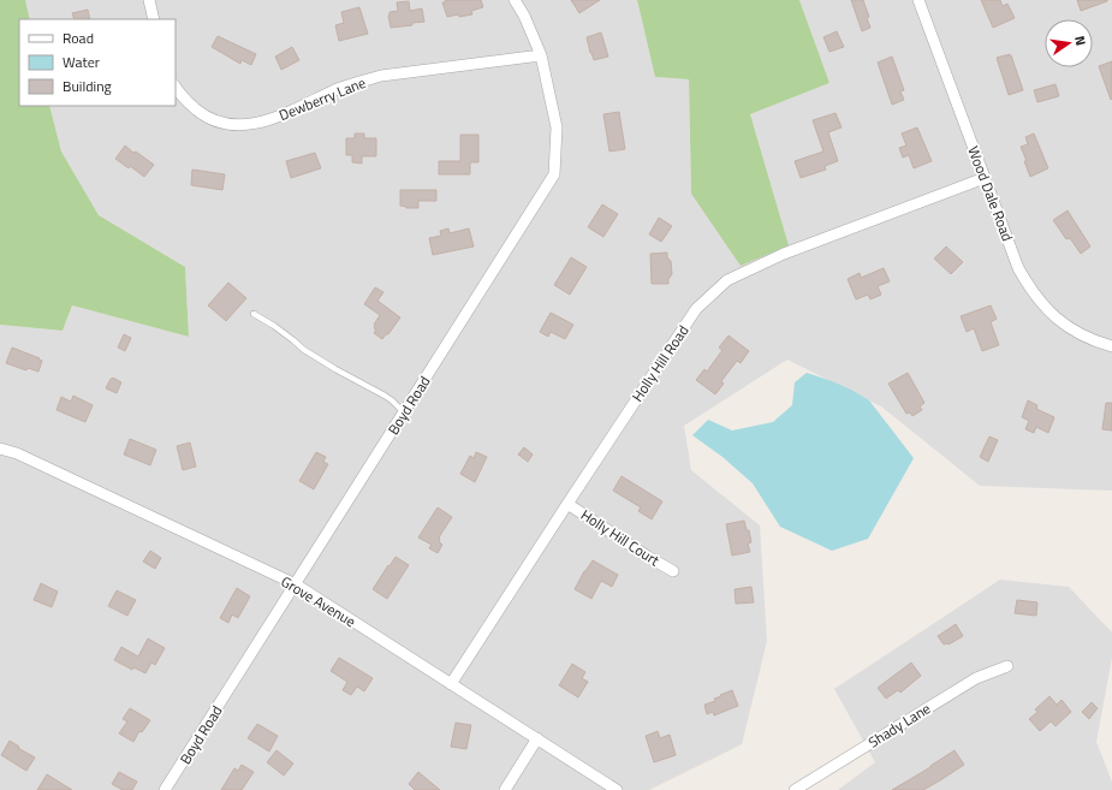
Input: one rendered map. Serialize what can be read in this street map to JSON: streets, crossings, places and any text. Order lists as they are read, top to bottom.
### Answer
{
  "streets": {
    "street": [
      "Dewberry Lane",
      "Wood Dale Road",
      "Holly Hill Road",
      "Boyd Road",
      "Holly Hill Court",
      "Grove Avenue",
      "Shady Lane"
    ]
  },
  "crossings": [
    ["Dewberry Lane", "Boyd Road"],
    ["Wood Dale Road", "Holly Hill Road"],
    ["Holly Hill Road", "Holly Hill Court"],
    ["Holly Hill Road", "Grove Avenue"],
    ["Boyd Road", "Grove Avenue"]
  ],
  "legend": ["Road", "Water", "Building"],
  "north": "right"
}
